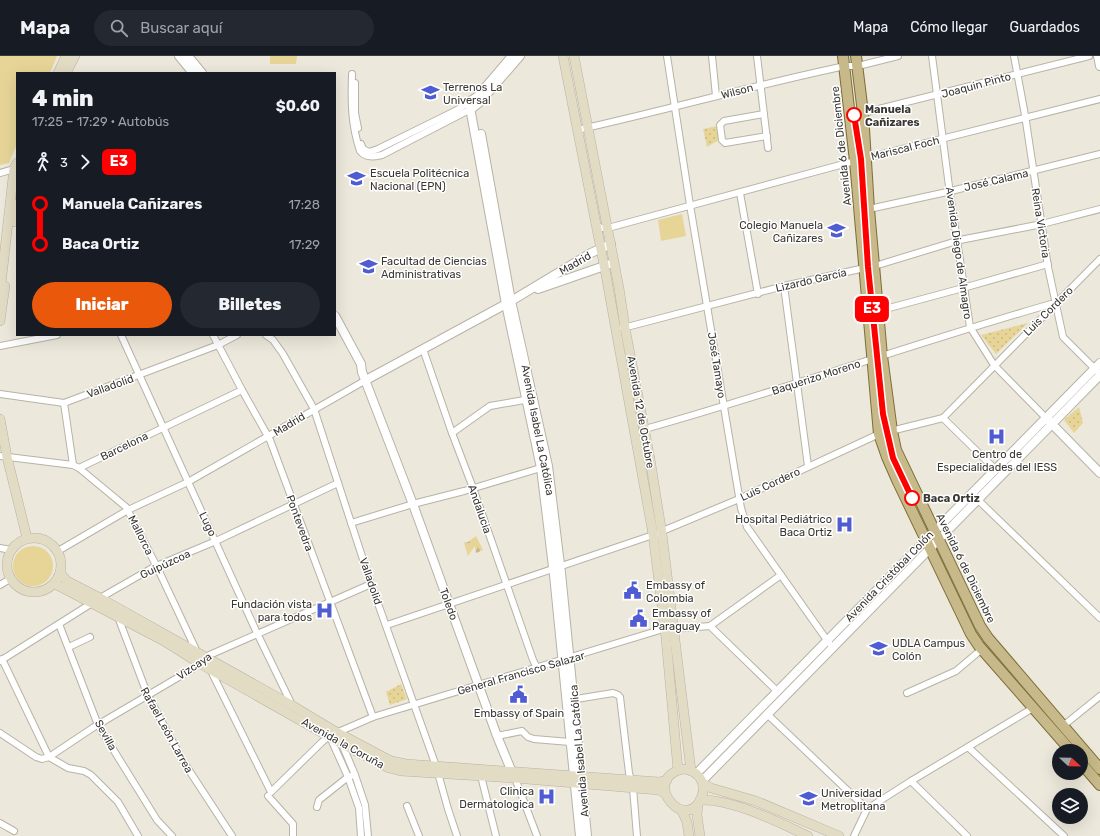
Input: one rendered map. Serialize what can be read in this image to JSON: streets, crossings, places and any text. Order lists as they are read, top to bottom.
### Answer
{
  "streets": {
    "main road": ["Avenida 6 de Diciembre", "Avenida 12 de Octubre", "Avenida la Coruña"],
    "street": [
      "Joaquin Pinto",
      "Wilson",
      "Mariscal Foch",
      "José Calama",
      "Reina Victoria",
      "Avenida Diego de Almagro",
      "Madrid",
      "Lizardo García",
      "Luis Cordero",
      "José Tamayo",
      "Baquerizo Moreno",
      "Valladolid",
      "Avenida Isabel La Católica",
      "Barcelona",
      "Andalucia",
      "Pontevedra",
      "Lugo",
      "Mallorca",
      "Guipúzcoa",
      "Avenida Cristóbal Colón",
      "Toledo",
      "Vizcaya",
      "General Francisco Salazar",
      "Rafael León Larrea",
      "Sevilla"
    ]
  },
  "crossings": [
    ["Joaquin Pinto", "Avenida 6 de Diciembre"],
    ["Joaquin Pinto", "Reina Victoria"],
    ["Joaquin Pinto", "Avenida Diego de Almagro"],
    ["Wilson", "Avenida 6 de Diciembre"],
    ["Wilson", "José Tamayo"],
    ["Wilson", "Avenida 12 de Octubre"],
    ["Avenida 6 de Diciembre", "Mariscal Foch"],
    ["Avenida 6 de Diciembre", "José Calama"],
    ["Avenida 6 de Diciembre", "Lizardo García"],
    ["Avenida 6 de Diciembre", "Luis Cordero"],
    ["Avenida 6 de Diciembre", "Baquerizo Moreno"],
    ["Avenida 6 de Diciembre", "Avenida Cristóbal Colón"],
    ["Mariscal Foch", "Reina Victoria"],
    ["Mariscal Foch", "Avenida Diego de Almagro"],
    ["Mariscal Foch", "José Tamayo"],
    ["Mariscal Foch", "Avenida 12 de Octubre"],
    ["José Calama", "Reina Victoria"],
    ["José Calama", "Avenida Diego de Almagro"],
    ["Reina Victoria", "Lizardo García"],
    ["Reina Victoria", "Luis Cordero"],
    ["Reina Victoria", "Baquerizo Moreno"],
    ["Reina Victoria", "Avenida Cristóbal Colón"],
    ["Avenida Diego de Almagro", "Lizardo García"],
    ["Avenida Diego de Almagro", "Luis Cordero"],
    ["Avenida Diego de Almagro", "Baquerizo Moreno"],
    ["Avenida Diego de Almagro", "Avenida Cristóbal Colón"],
    ["Madrid", "Valladolid"],
    ["Madrid", "Avenida 12 de Octubre"],
    ["Madrid", "Avenida Isabel La Católica"],
    ["Madrid", "Andalucia"],
    ["Madrid", "Pontevedra"],
    ["Madrid", "Lugo"],
    ["Madrid", "Mallorca"],
    ["Madrid", "Toledo"],
    ["Madrid", "Avenida la Coruña"],
    ["Lizardo García", "José Tamayo"],
    ["Lizardo García", "Avenida 12 de Octubre"],
    ["Luis Cordero", "José Tamayo"],
    ["Luis Cordero", "Baquerizo Moreno"],
    ["Luis Cordero", "Valladolid"],
    ["Luis Cordero", "Avenida 12 de Octubre"],
    ["Luis Cordero", "Avenida Isabel La Católica"],
    ["Luis Cordero", "Andalucia"],
    ["Luis Cordero", "Toledo"],
    ["José Tamayo", "Baquerizo Moreno"],
    ["José Tamayo", "Avenida Cristóbal Colón"],
    ["Baquerizo Moreno", "Avenida 12 de Octubre"],
    ["Valladolid", "Pontevedra"],
    ["Valladolid", "Lugo"],
    ["Valladolid", "Guipúzcoa"],
    ["Valladolid", "Vizcaya"],
    ["Valladolid", "General Francisco Salazar"],
    ["Valladolid", "Avenida la Coruña"],
    ["Avenida 12 de Octubre", "Avenida Cristóbal Colón"],
    ["Avenida 12 de Octubre", "General Francisco Salazar"],
    ["Avenida 12 de Octubre", "Avenida la Coruña"],
    ["Avenida Isabel La Católica", "General Francisco Salazar"],
    ["Avenida Isabel La Católica", "Avenida la Coruña"],
    ["Barcelona", "Pontevedra"],
    ["Barcelona", "Lugo"],
    ["Barcelona", "Mallorca"],
    ["Andalucia", "General Francisco Salazar"],
    ["Pontevedra", "Guipúzcoa"],
    ["Pontevedra", "Vizcaya"],
    ["Pontevedra", "General Francisco Salazar"],
    ["Lugo", "Guipúzcoa"],
    ["Lugo", "Vizcaya"],
    ["Lugo", "Avenida la Coruña"],
    ["Mallorca", "Guipúzcoa"],
    ["Mallorca", "Vizcaya"],
    ["Mallorca", "Avenida la Coruña"],
    ["Guipúzcoa", "Sevilla"],
    ["Guipúzcoa", "Avenida la Coruña"],
    ["Avenida Cristóbal Colón", "Avenida la Coruña"],
    ["Toledo", "General Francisco Salazar"],
    ["Toledo", "Avenida la Coruña"],
    ["Vizcaya", "Rafael León Larrea"],
    ["Vizcaya", "Sevilla"],
    ["Vizcaya", "Avenida la Coruña"],
    ["General Francisco Salazar", "Avenida la Coruña"],
    ["Rafael León Larrea", "Avenida la Coruña"]
  ],
  "places": {
    "school or university": [
      "Terrenos La Universal",
      "Escuela Politécnica Nacional (EPN)",
      "Colegio Manuela Cañizares",
      "Facultad de Ciencias Administrativas",
      "UDLA Campus Colón",
      "Universidad Metroplitana"
    ],
    "other": ["Manuela Cañizares", "Baca Ortiz"],
    "hospital": [
      "Centro de Especialidades del IESS",
      "Hospital Pediátrico Baca Ortiz",
      "Fundación vista para todos",
      "Clinica Dermatologica"
    ],
    "public building": ["Embassy of Colombia", "Embassy of Paraguay", "Embassy of Spain"]
  },
  "lines": ["bus line E3"],
  "north": "right",
  "page": {
    "header": "Mapa",
    "search": "Buscar aquí",
    "nav": ["Mapa", "Cómo llegar", "Guardados"],
    "on_map": "E3",
    "heading": ["4 min", "17:25 – 17:29 · Autobús", "$0.60"],
    "legs": ["3", "E3"],
    "list": [
      {
        "name": "Manuela Cañizares",
        "value": "17:28"
      },
      {
        "name": "Baca Ortiz",
        "value": "17:29"
      }
    ],
    "buttons": ["Iniciar", "Billetes"]
  }
}
